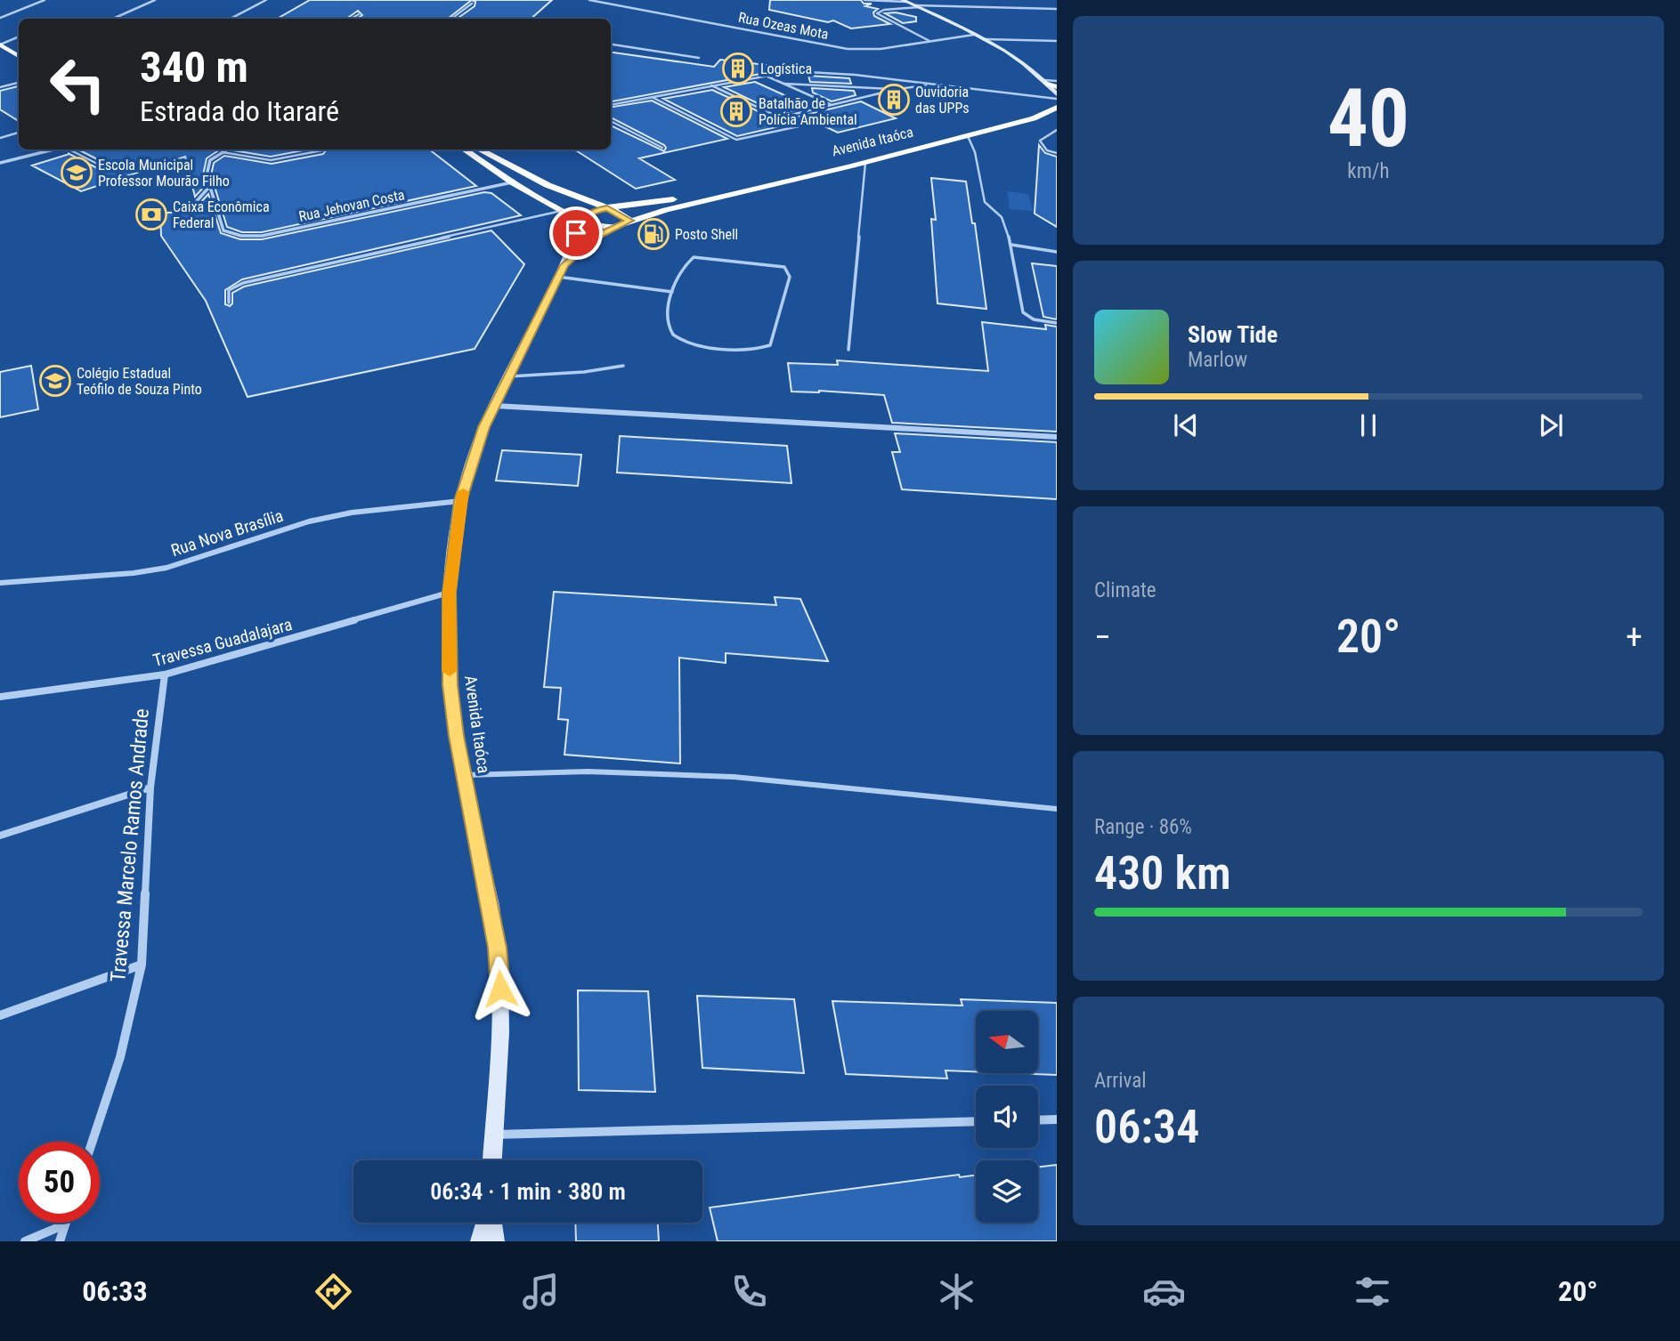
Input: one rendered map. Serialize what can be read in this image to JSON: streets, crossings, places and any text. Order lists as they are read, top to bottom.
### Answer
{
  "streets": {
    "main road": ["Avenida Itaóca"],
    "street": [
      "Rua Ozeas Mota",
      "Rua Jehovan Costa",
      "Rua Nova Brasília",
      "Travessa Guadalajara",
      "Travessa Marcelo Ramos Andrade"
    ]
  },
  "crossings": [
    ["Avenida Itaóca", "Rua Nova Brasília"],
    ["Avenida Itaóca", "Travessa Guadalajara"],
    ["Travessa Guadalajara", "Travessa Marcelo Ramos Andrade"]
  ],
  "places": {
    "building": ["Logística", "Ouvidoria das UPPs", "Batalhão de Polícia Ambiental"],
    "school or university": ["Escola Municipal Professor Mourão Filho", "Colégio Estadual Teófilo de Souza Pinto"],
    "bank": ["Caixa Econômica Federal"],
    "fuel station": ["Posto Shell"]
  },
  "north": "left",
  "page": {
    "tile": [
      ["40", "km/h"],
      "Climate",
      ["Range · 86%", "430 km"],
      ["Arrival", "06:34"]
    ],
    "turn": ["340 m", "Estrada do Itararé"],
    "song": ["Slow Tide", "Marlow"],
    "heat": ["−", "20°", "+"],
    "limit": "50",
    "trip": "06:34 · 1 min · 380 m",
    "tabs": ["06:33", "20°"]
  }
}
